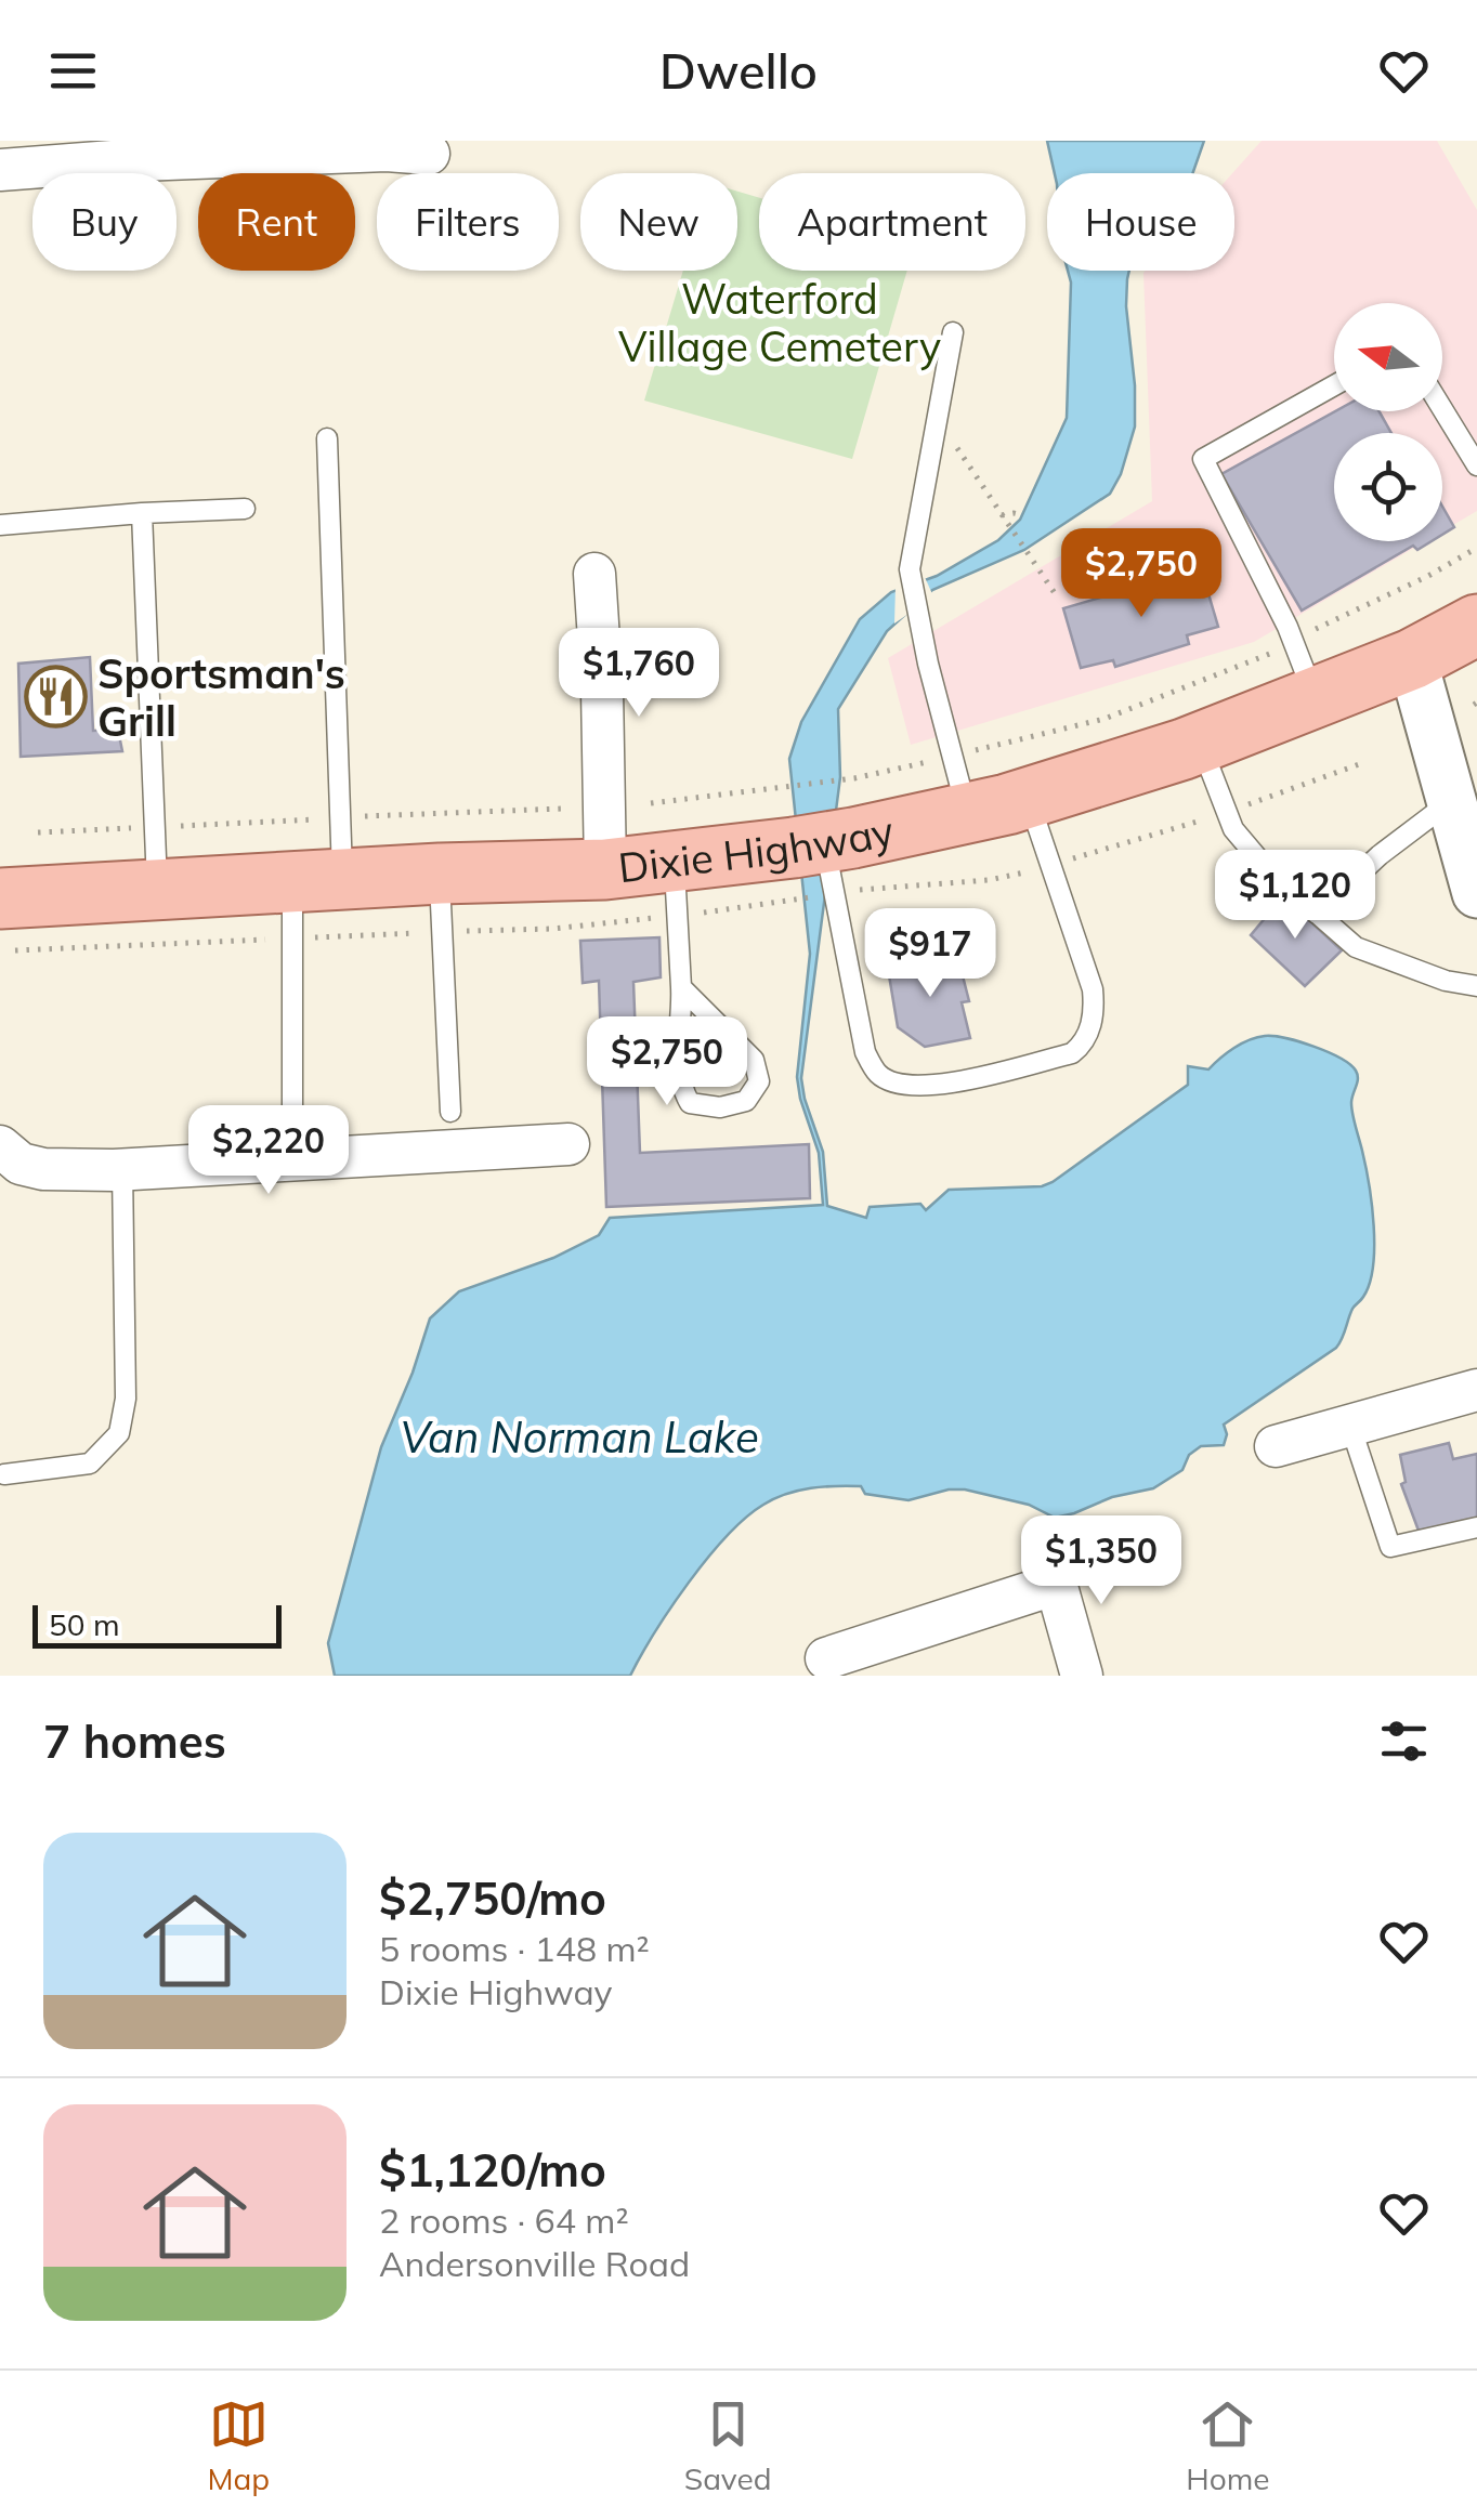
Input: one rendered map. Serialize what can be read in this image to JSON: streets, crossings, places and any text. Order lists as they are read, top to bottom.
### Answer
{
  "streets": {
    "main road": ["Dixie Highway"]
  },
  "water": ["Van Norman Lake"],
  "parks": ["Waterford Village Cemetery"],
  "places": {
    "restaurant": ["Sportsman's Grill"]
  },
  "scale_bar": "50 m",
  "north": "left",
  "page": {
    "header": "Dwello",
    "chip": [
      "Buy",
      "Rent",
      "Filters",
      "New",
      "Apartment",
      "House"
    ],
    "price": [
      "$2,750",
      "$1,760",
      "$1,120",
      "$917",
      "$2,750",
      "$2,220",
      "$1,350"
    ],
    "scale": "50 m",
    "heading": "7 homes",
    "list": [
      {
        "name": "$2,750/mo",
        "note": "5 rooms · 148 m² · Dixie Highway"
      },
      {
        "name": "$1,120/mo",
        "note": "2 rooms · 64 m² · Andersonville Road"
      }
    ],
    "tabs": ["Map", "Saved", "Home"]
  }
}
